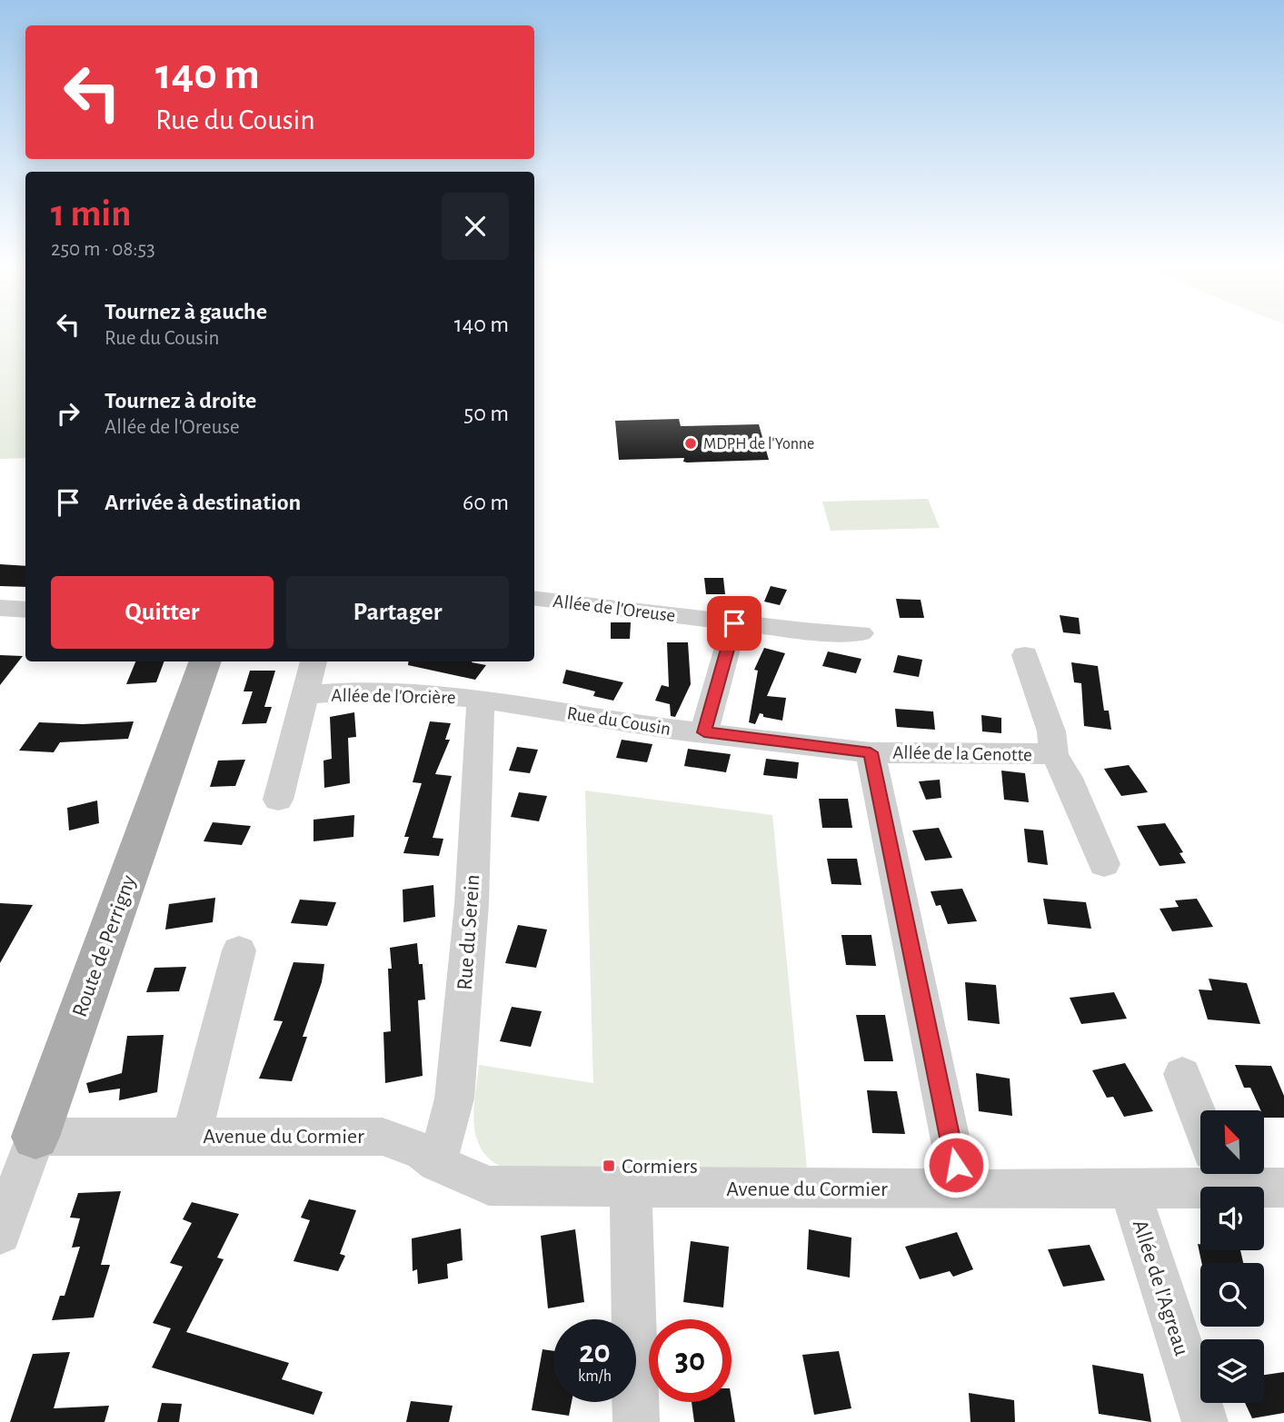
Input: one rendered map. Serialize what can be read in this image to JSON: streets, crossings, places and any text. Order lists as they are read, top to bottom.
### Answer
{
  "streets": {
    "main road": ["Route de Perrigny"],
    "street": [
      "Allée de l'Oreuse",
      "Allée de l'Orcière",
      "Rue du Cousin",
      "Allée de la Genotte",
      "Rue du Serein",
      "Avenue du Cormier",
      "Allée de l'Agreau"
    ]
  },
  "crossings": [
    ["Allée de l'Orcière", "Rue du Cousin"],
    ["Allée de l'Orcière", "Rue du Serein"],
    ["Rue du Cousin", "Allée de la Genotte"],
    ["Rue du Cousin", "Rue du Serein"],
    ["Rue du Serein", "Avenue du Cormier"],
    ["Route de Perrigny", "Avenue du Cormier"],
    ["Avenue du Cormier", "Allée de l'Agreau"]
  ],
  "places": {
    "other": ["MDPH de l'Yonne"],
    "transit": ["Cormiers"]
  },
  "north": "top left",
  "page": {
    "turn": ["140 m", "Rue du Cousin"],
    "heading": ["1 min", "250 m · 08:53"],
    "list": [
      {
        "name": "Tournez à gauche",
        "note": "Rue du Cousin",
        "value": "140 m"
      },
      {
        "name": "Tournez à droite",
        "note": "Allée de l'Oreuse",
        "value": "50 m"
      },
      {
        "name": "Arrivée à destination",
        "value": "60 m"
      }
    ],
    "buttons": ["Quitter", "Partager"],
    "speed": "20 km/h",
    "limit": "30"
  }
}
